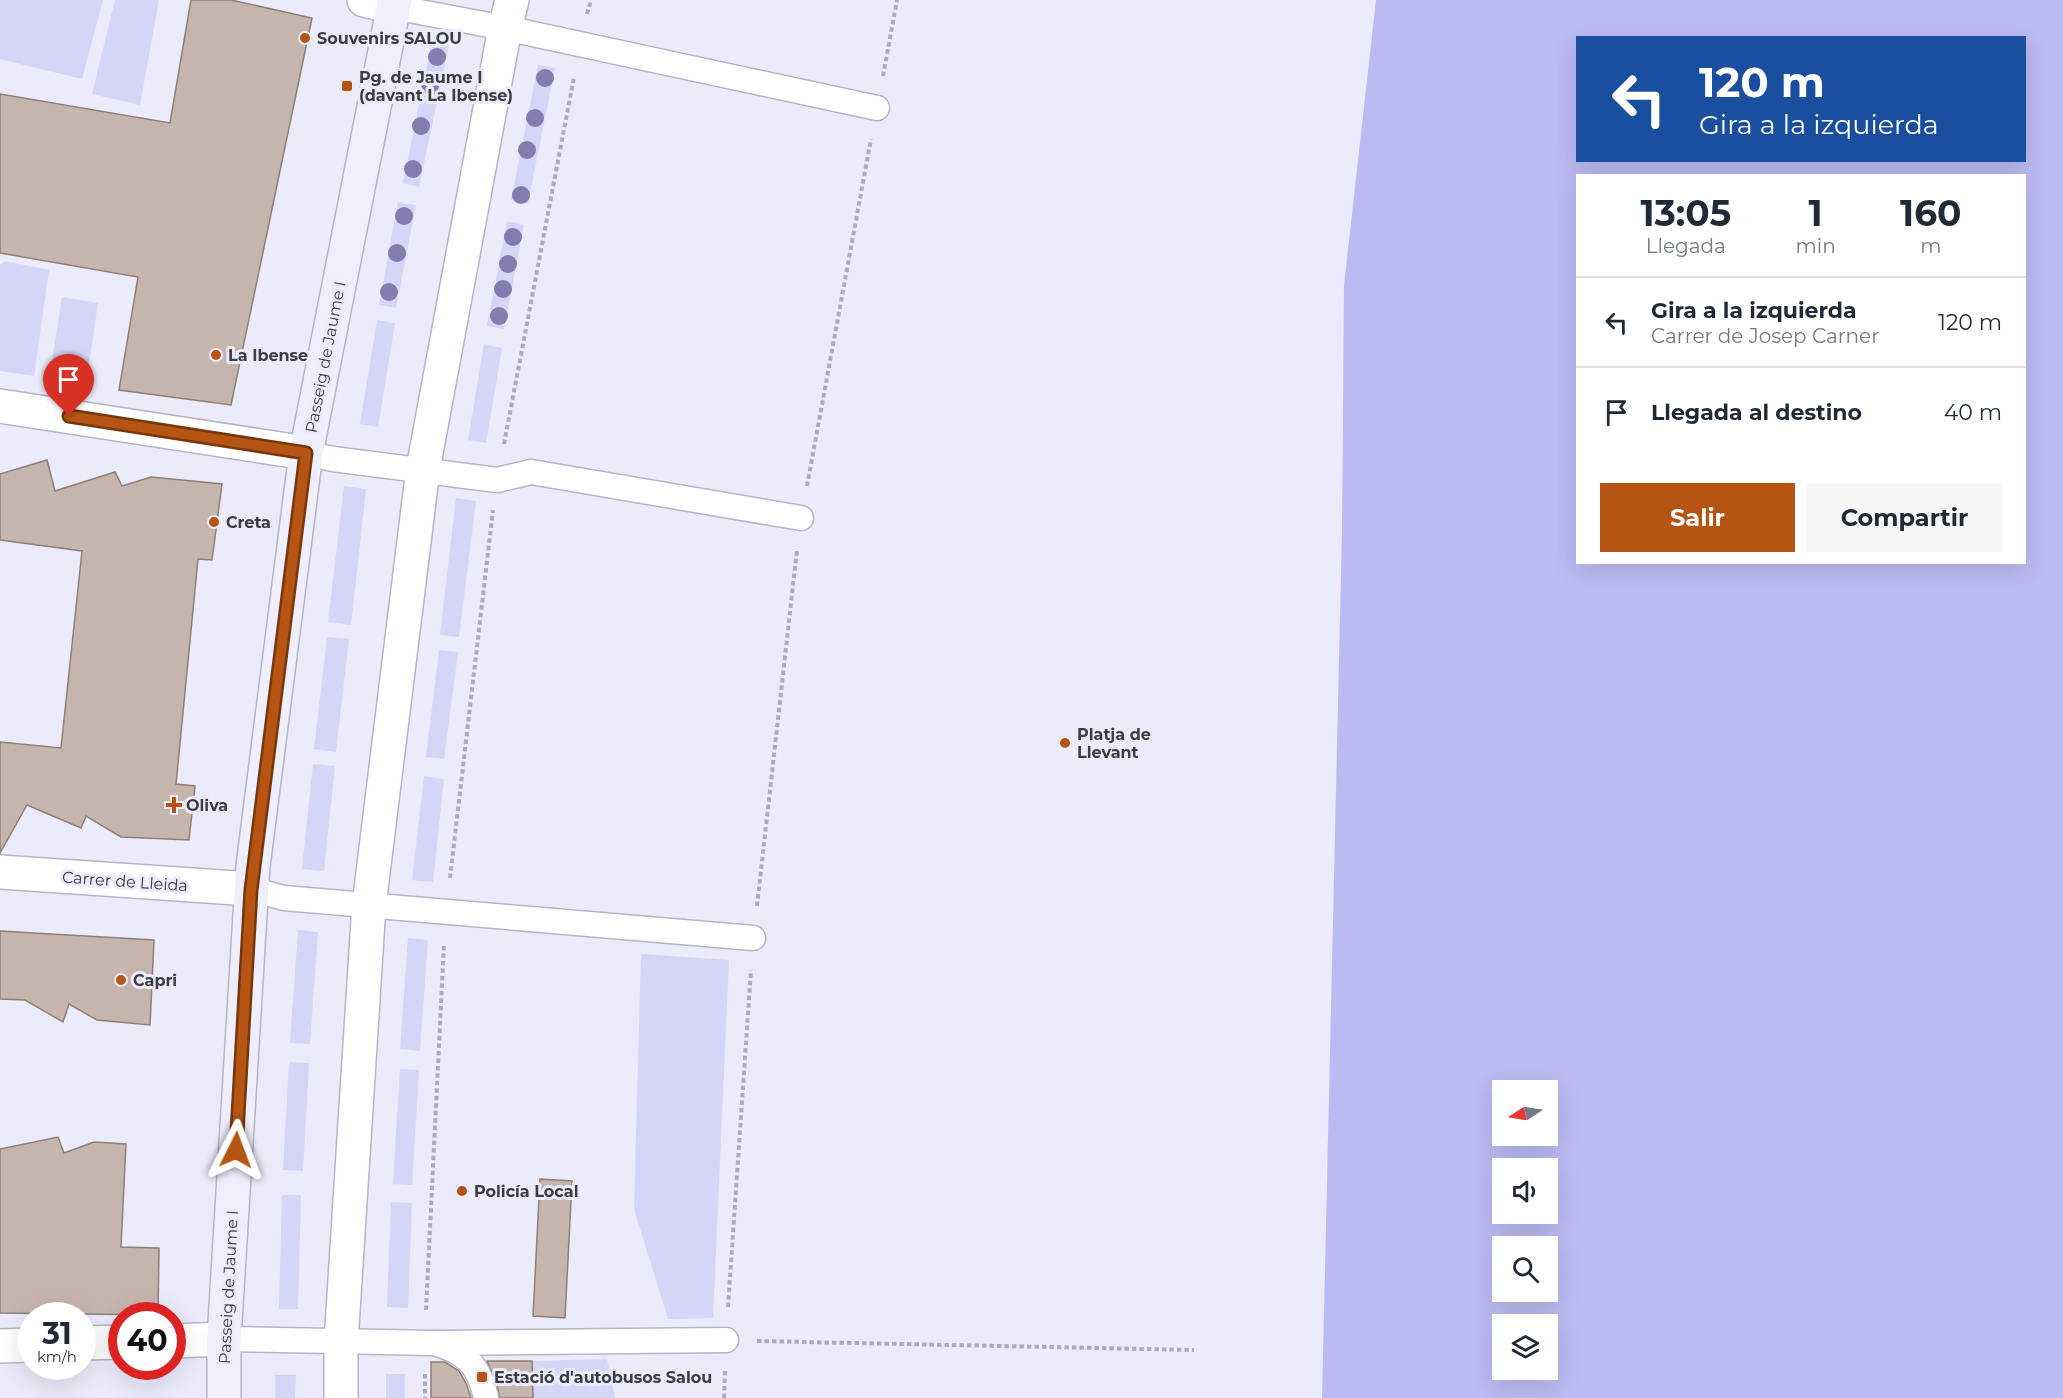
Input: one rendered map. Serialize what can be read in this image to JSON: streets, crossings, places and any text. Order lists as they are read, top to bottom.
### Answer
{
  "streets": {
    "street": ["Passeig de Jaume I", "Carrer de Lleida"]
  },
  "crossings": [
    ["Passeig de Jaume I", "Carrer de Lleida"]
  ],
  "places": {
    "other": [
      "Souvenirs SALOU",
      "La Ibense",
      "Creta",
      "Platja de Llevant",
      "Capri",
      "Policía Local"
    ],
    "transit": ["Pg. de Jaume I (davant La Ibense)", "Estació d'autobusos Salou"],
    "health": ["Oliva"]
  },
  "north": "left",
  "page": {
    "turn": ["120 m", "Gira a la izquierda"],
    "eta": [
      "13:05",
      "Llegada",
      "1",
      "min",
      "160",
      "m"
    ],
    "list": [
      {
        "name": "Gira a la izquierda",
        "note": "Carrer de Josep Carner",
        "value": "120 m"
      },
      {
        "name": "Llegada al destino",
        "value": "40 m"
      }
    ],
    "buttons": ["Salir", "Compartir"],
    "speed": "31 km/h",
    "limit": "40"
  }
}
